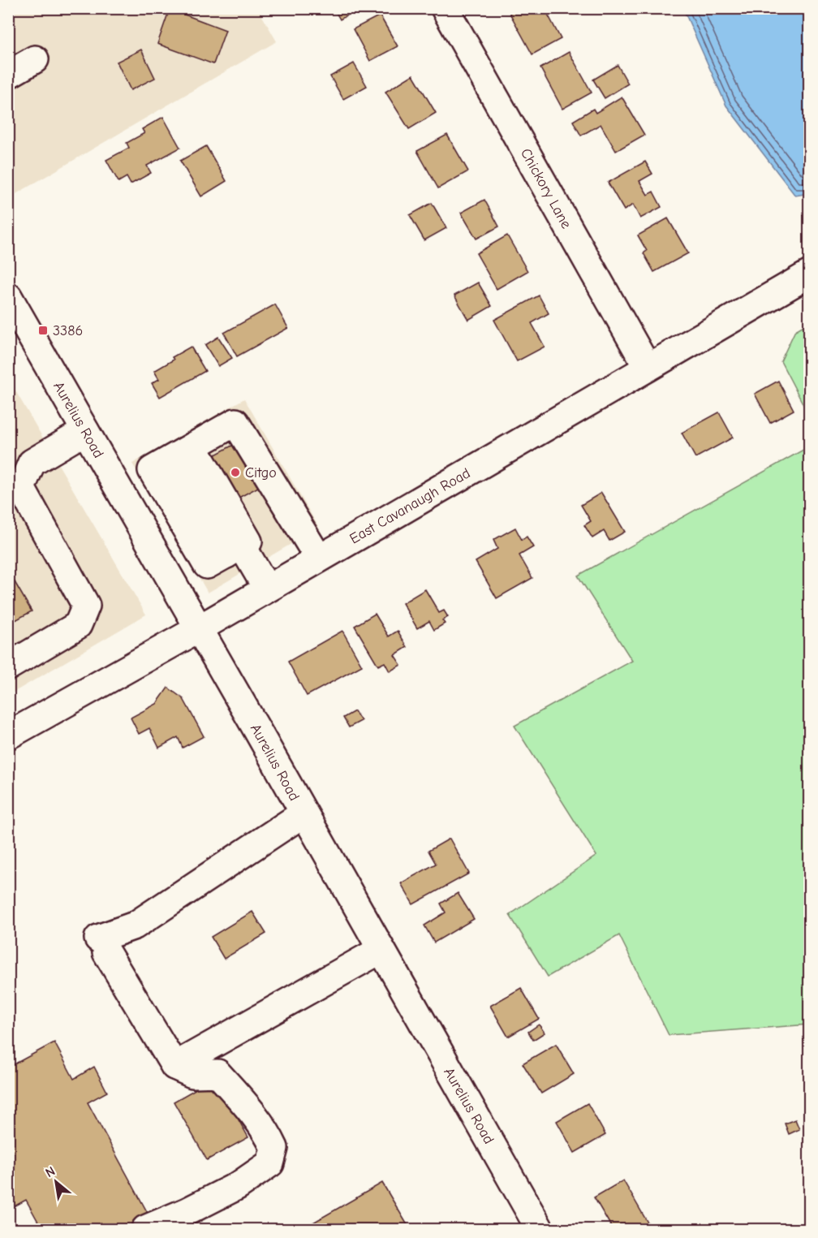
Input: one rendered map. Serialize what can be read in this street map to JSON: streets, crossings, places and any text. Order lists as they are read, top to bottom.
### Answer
{
  "streets": {
    "street": ["Chickory Lane", "Aurelius Road", "East Cavanaugh Road"]
  },
  "crossings": [
    ["Chickory Lane", "East Cavanaugh Road"],
    ["Aurelius Road", "East Cavanaugh Road"]
  ],
  "places": {
    "transit": ["3386"],
    "other": ["Citgo"]
  },
  "north": "top left"
}
